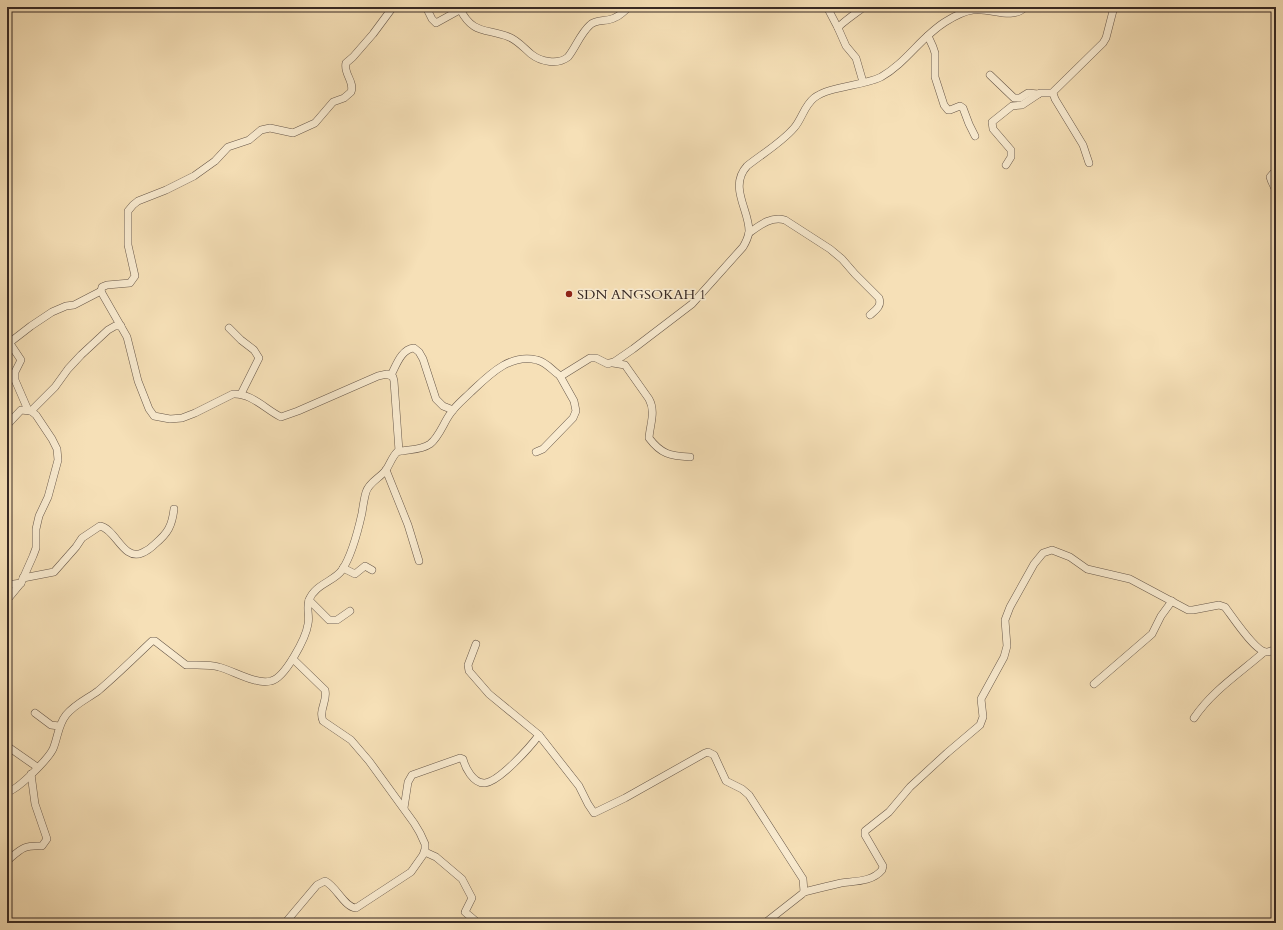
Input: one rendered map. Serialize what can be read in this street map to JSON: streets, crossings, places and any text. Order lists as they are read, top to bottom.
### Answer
{
  "places": ["SDN ANGSOKAH 1"]
}
